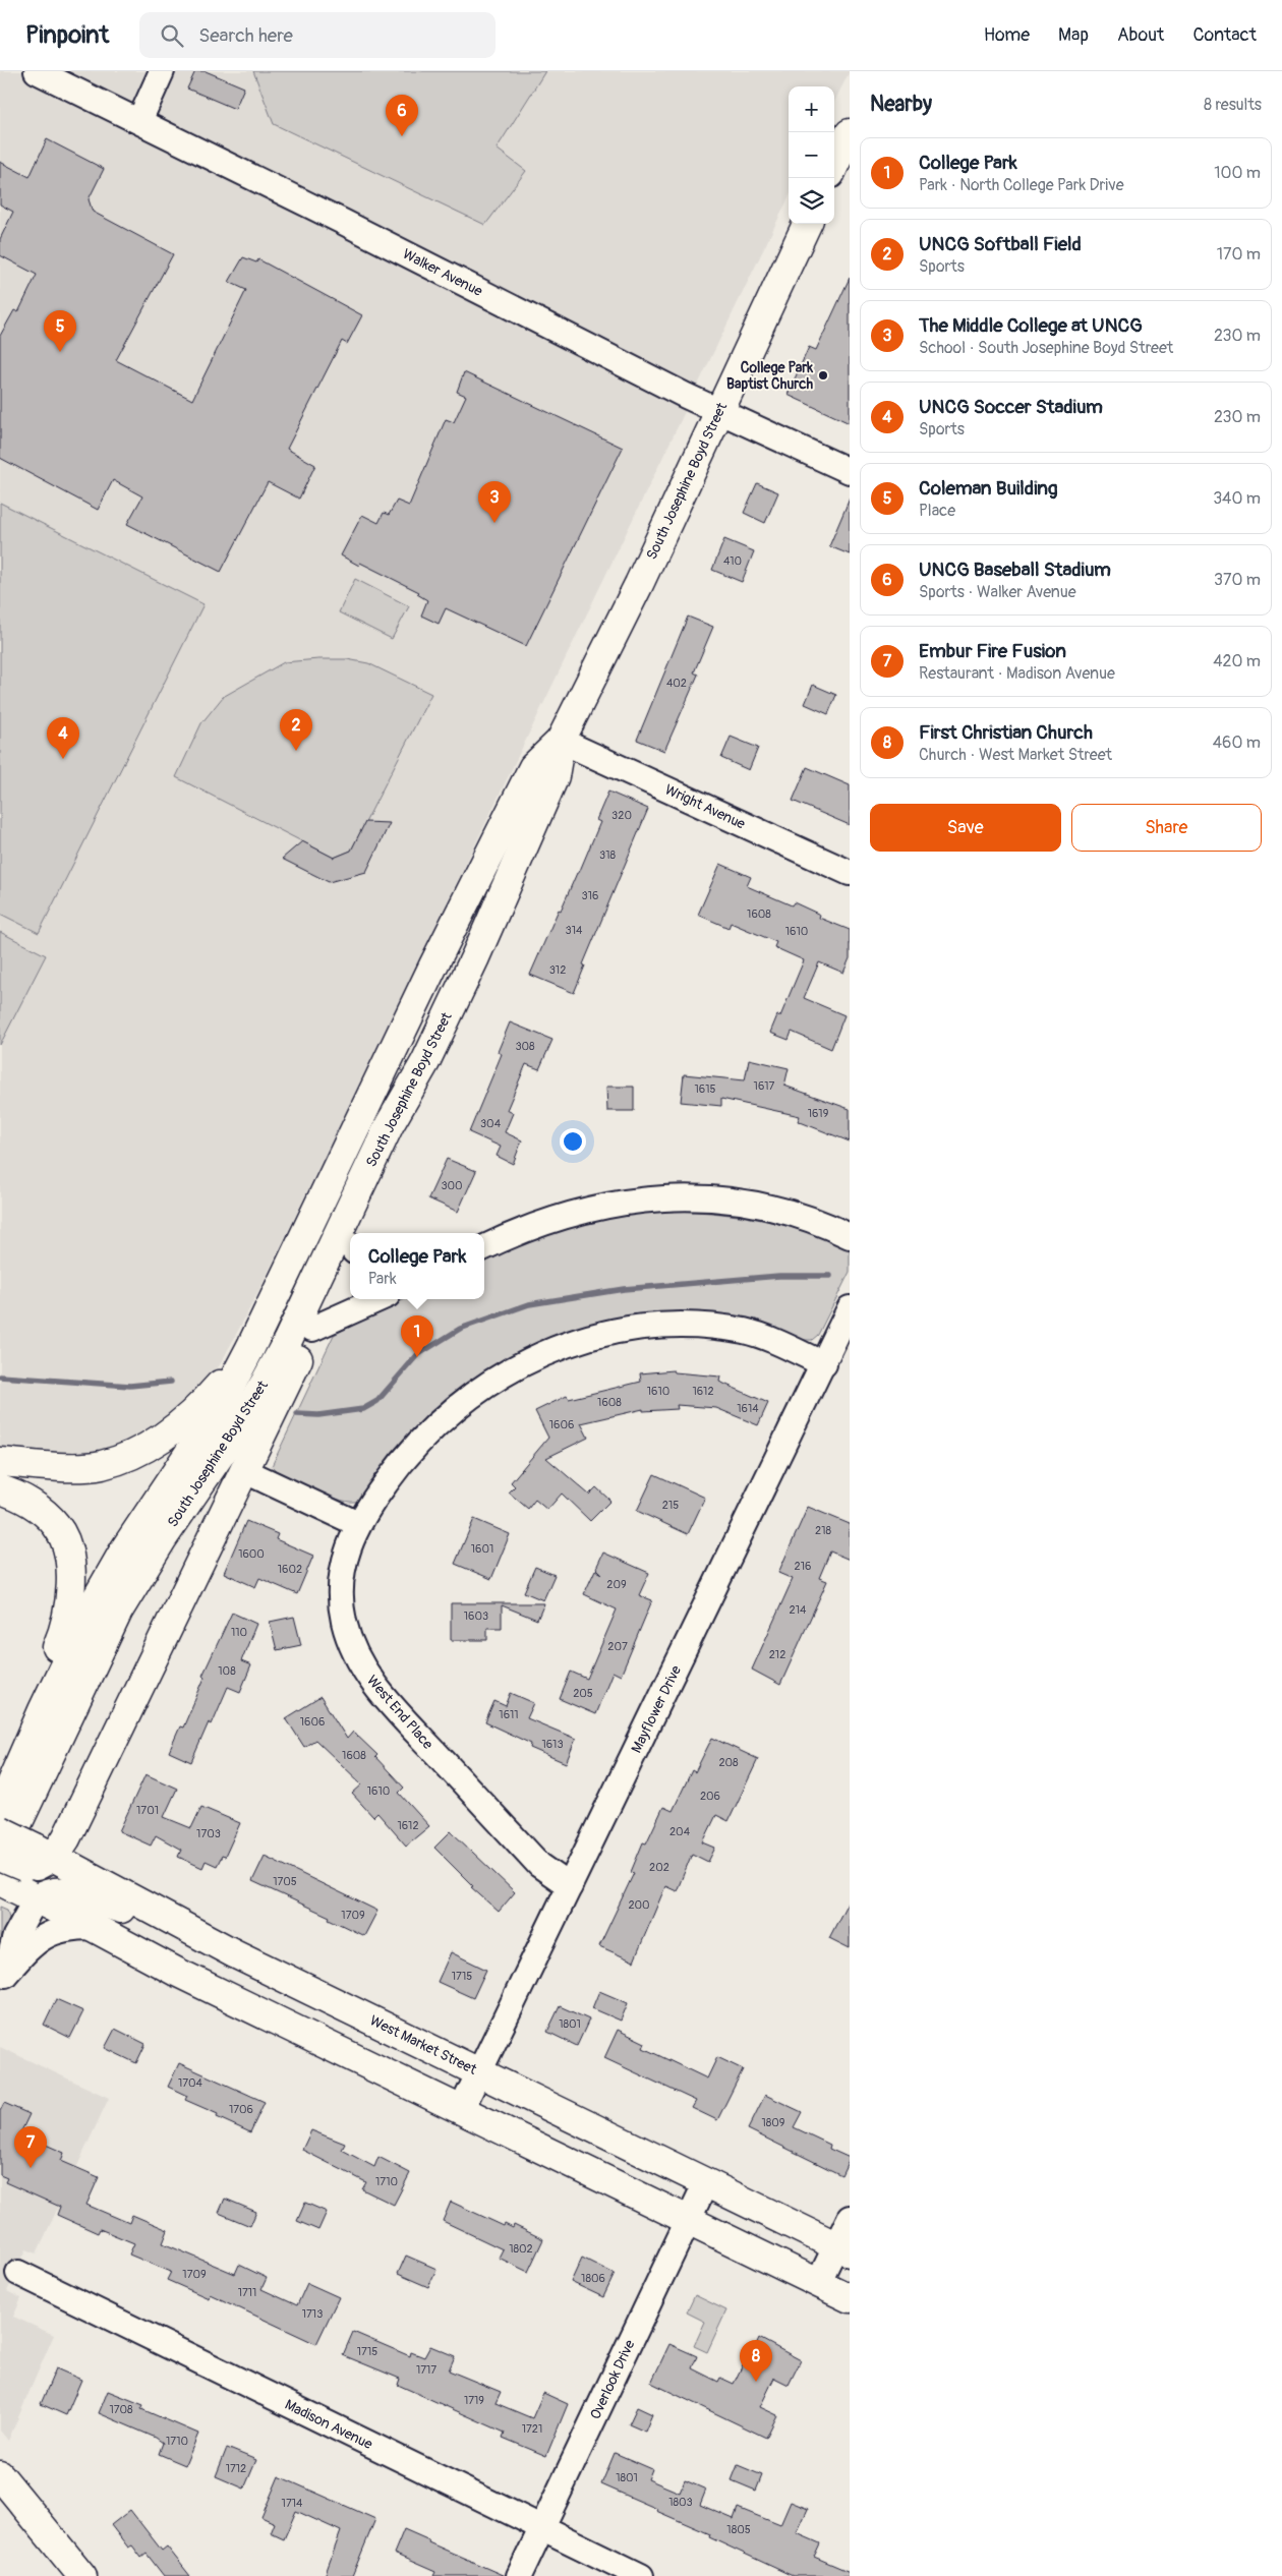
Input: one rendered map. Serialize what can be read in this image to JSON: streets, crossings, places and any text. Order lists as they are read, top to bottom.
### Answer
{
  "streets": {
    "main road": ["South Josephine Boyd Street", "West Market Street"],
    "street": [
      "Walker Avenue",
      "Wright Avenue",
      "Mayflower Drive",
      "West End Place",
      "Overlook Drive",
      "Madison Avenue"
    ]
  },
  "crossings": [
    ["Walker Avenue", "South Josephine Boyd Street"],
    ["South Josephine Boyd Street", "Wright Avenue"],
    ["South Josephine Boyd Street", "West Market Street"],
    ["Mayflower Drive", "West End Place"],
    ["Mayflower Drive", "West Market Street"],
    ["West Market Street", "Overlook Drive"],
    ["Overlook Drive", "Madison Avenue"]
  ],
  "places": ["College Park Baptist Church"],
  "house_numbers": [
    "410",
    "402",
    "320",
    "318",
    "316",
    "1608",
    "314",
    "1610",
    "312",
    "308",
    "1617",
    "1615",
    "1619",
    "304",
    "300",
    "1610",
    "1612",
    "1608",
    "1614",
    "1606",
    "215",
    "218",
    "1601",
    "1600",
    "216",
    "1602",
    "209",
    "214",
    "1603",
    "110",
    "207",
    "212",
    "108",
    "205",
    "1611",
    "1606",
    "1613",
    "1608",
    "208",
    "1610",
    "206",
    "1701",
    "1612",
    "204",
    "1703",
    "202",
    "1705",
    "200",
    "1709",
    "1715",
    "1801",
    "1704",
    "1706",
    "1809",
    "1710",
    "1802",
    "1709",
    "1806",
    "1711",
    "1713",
    "1715",
    "1717",
    "1719",
    "1708",
    "1721",
    "1710",
    "1712",
    "1801",
    "1803",
    "1714",
    "1805"
  ],
  "page": {
    "header": "Pinpoint",
    "search": "Search here",
    "nav": [
      "Home",
      "Map",
      "About",
      "Contact"
    ],
    "heading": ["Nearby", "8 results"],
    "map_buttons": ["+", "−"],
    "pins": [
      "6",
      "5",
      "3",
      "2",
      "4",
      "1",
      "7",
      "8"
    ],
    "list": [
      {
        "mark": "1",
        "name": "College Park",
        "note": "Park · North College Park Drive",
        "value": "100 m"
      },
      {
        "mark": "2",
        "name": "UNCG Softball Field",
        "note": "Sports",
        "value": "170 m"
      },
      {
        "mark": "3",
        "name": "The Middle College at UNCG",
        "note": "School · South Josephine Boyd Street",
        "value": "230 m"
      },
      {
        "mark": "4",
        "name": "UNCG Soccer Stadium",
        "note": "Sports",
        "value": "230 m"
      },
      {
        "mark": "5",
        "name": "Coleman Building",
        "note": "Place",
        "value": "340 m"
      },
      {
        "mark": "6",
        "name": "UNCG Baseball Stadium",
        "note": "Sports · Walker Avenue",
        "value": "370 m"
      },
      {
        "mark": "7",
        "name": "Embur Fire Fusion",
        "note": "Restaurant · Madison Avenue",
        "value": "420 m"
      },
      {
        "mark": "8",
        "name": "First Christian Church",
        "note": "Church · West Market Street",
        "value": "460 m"
      }
    ],
    "buttons": ["Save", "Share"],
    "popup": ["College Park", "Park"]
  }
}
